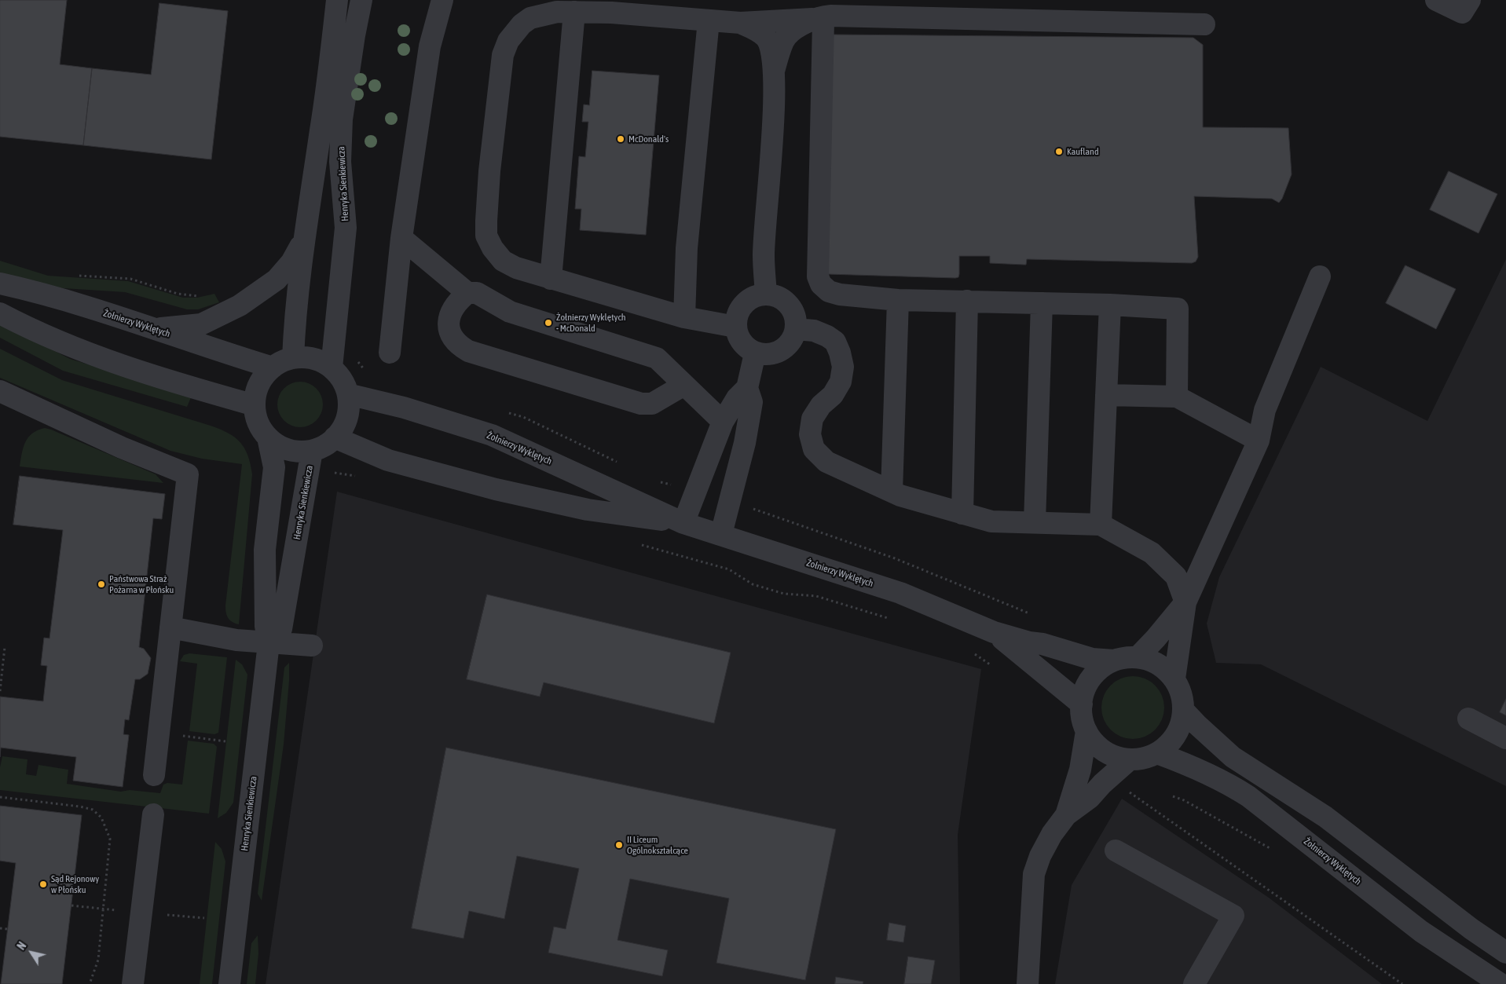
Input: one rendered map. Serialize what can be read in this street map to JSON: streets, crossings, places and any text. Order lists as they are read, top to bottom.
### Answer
{
  "streets": {
    "street": ["Henryka Sienkiewicza", "Żołnierzy Wyklętych"]
  },
  "crossings": [
    ["Henryka Sienkiewicza", "Żołnierzy Wyklętych"]
  ],
  "places": [
    "McDonald's",
    "Kaufland",
    "Żołnierzy Wyklętych - McDonald",
    "Państwowa Straż Pożarna w Płońsku",
    "II Liceum Ogólnokształcące",
    "Sąd Rejonowy w Płońsku"
  ],
  "north": "top left"
}
